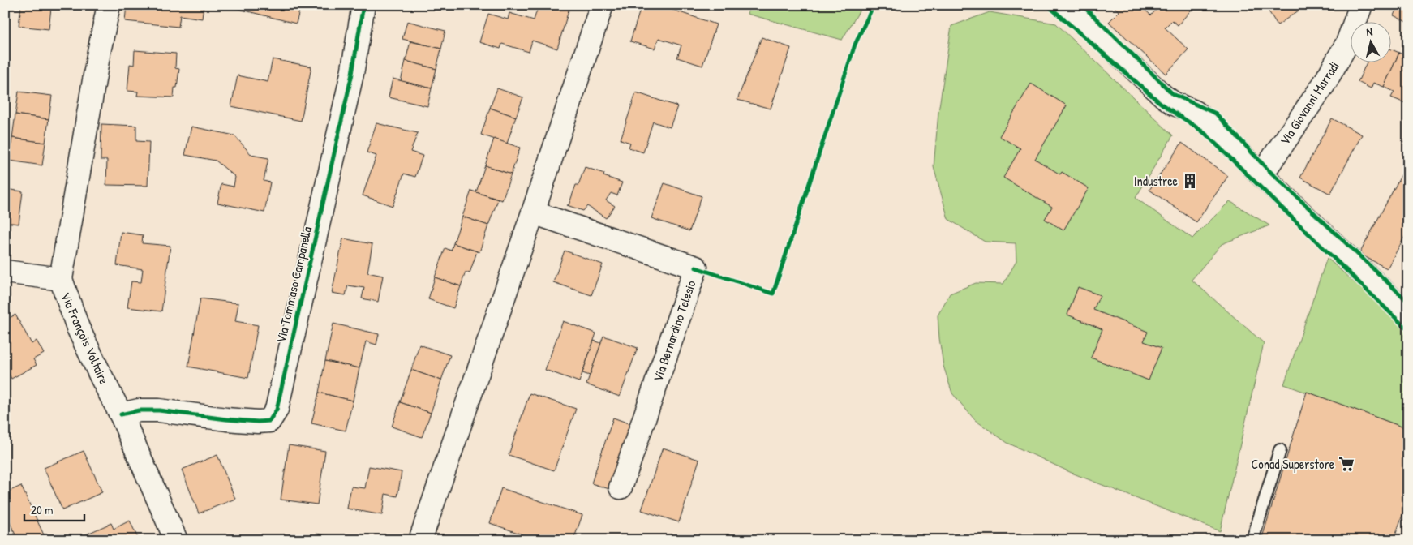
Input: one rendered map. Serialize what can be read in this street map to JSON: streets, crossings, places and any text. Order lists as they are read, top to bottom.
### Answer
{
  "streets": {
    "street": [
      "Via Giovanni Marradi",
      "Via Tommaso Campanella",
      "Via Bernardino Telesio",
      "Via François Voltaire"
    ]
  },
  "crossings": [
    ["Via Tommaso Campanella", "Via François Voltaire"]
  ],
  "places": {
    "building": ["Industree"],
    "supermarket": ["Conad Superstore"]
  },
  "scale_bar": "20 m",
  "north": "top"
}
